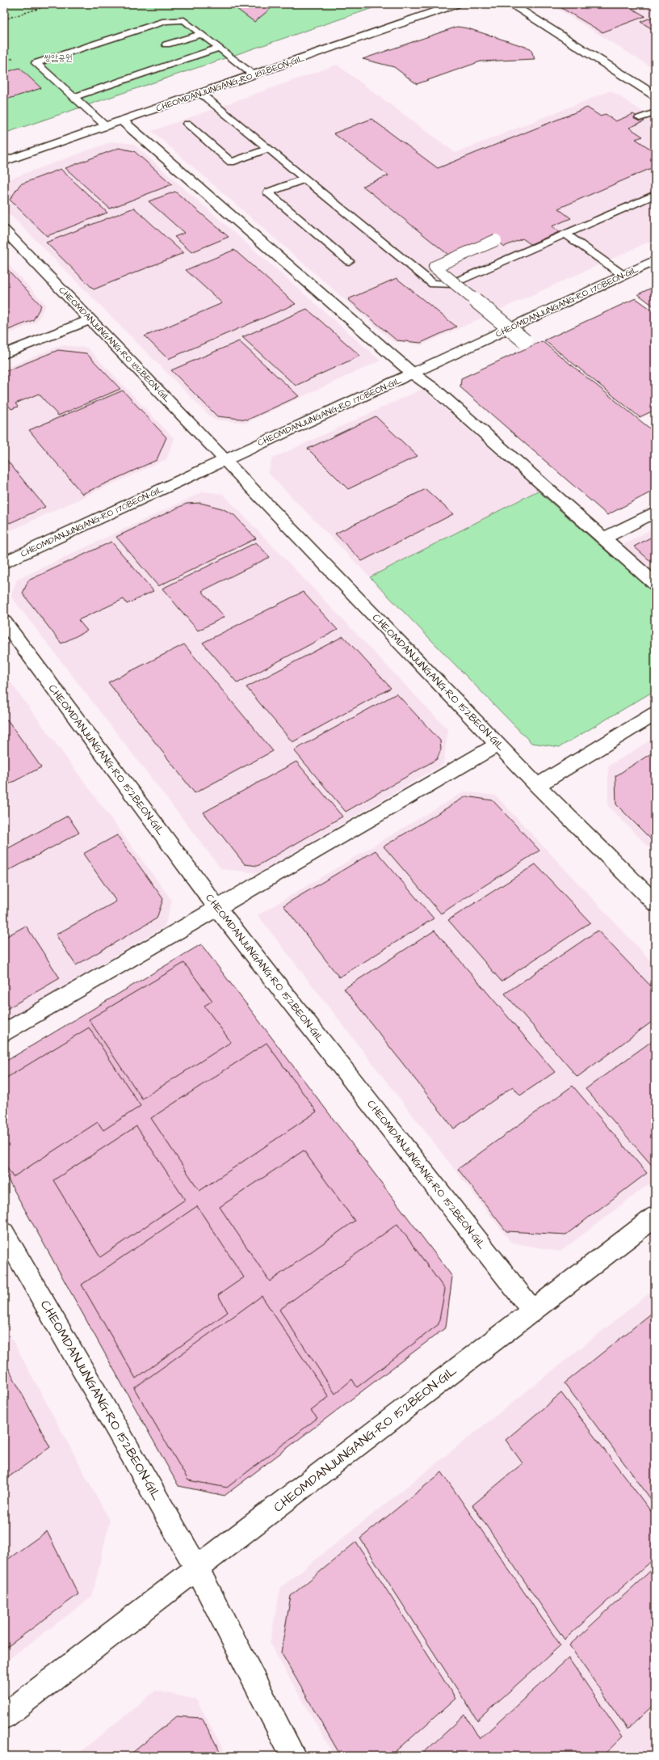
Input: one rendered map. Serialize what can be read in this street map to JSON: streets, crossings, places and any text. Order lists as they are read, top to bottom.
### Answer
{
  "streets": {
    "street": ["CHEOMDANJUNGANG-RO 182BEON-GIL", "CHEOMDANJUNGANG-RO 170BEON-GIL", "CHEOMDANJUNGANG-RO 152BEON-GIL"]
  },
  "crossings": [
    ["CHEOMDANJUNGANG-RO 182BEON-GIL", "CHEOMDANJUNGANG-RO 170BEON-GIL"],
    ["CHEOMDANJUNGANG-RO 182BEON-GIL", "CHEOMDANJUNGANG-RO 152BEON-GIL"],
    ["CHEOMDANJUNGANG-RO 170BEON-GIL", "CHEOMDANJUNGANG-RO 152BEON-GIL"]
  ],
  "parks": ["쌍암공원"]
}
